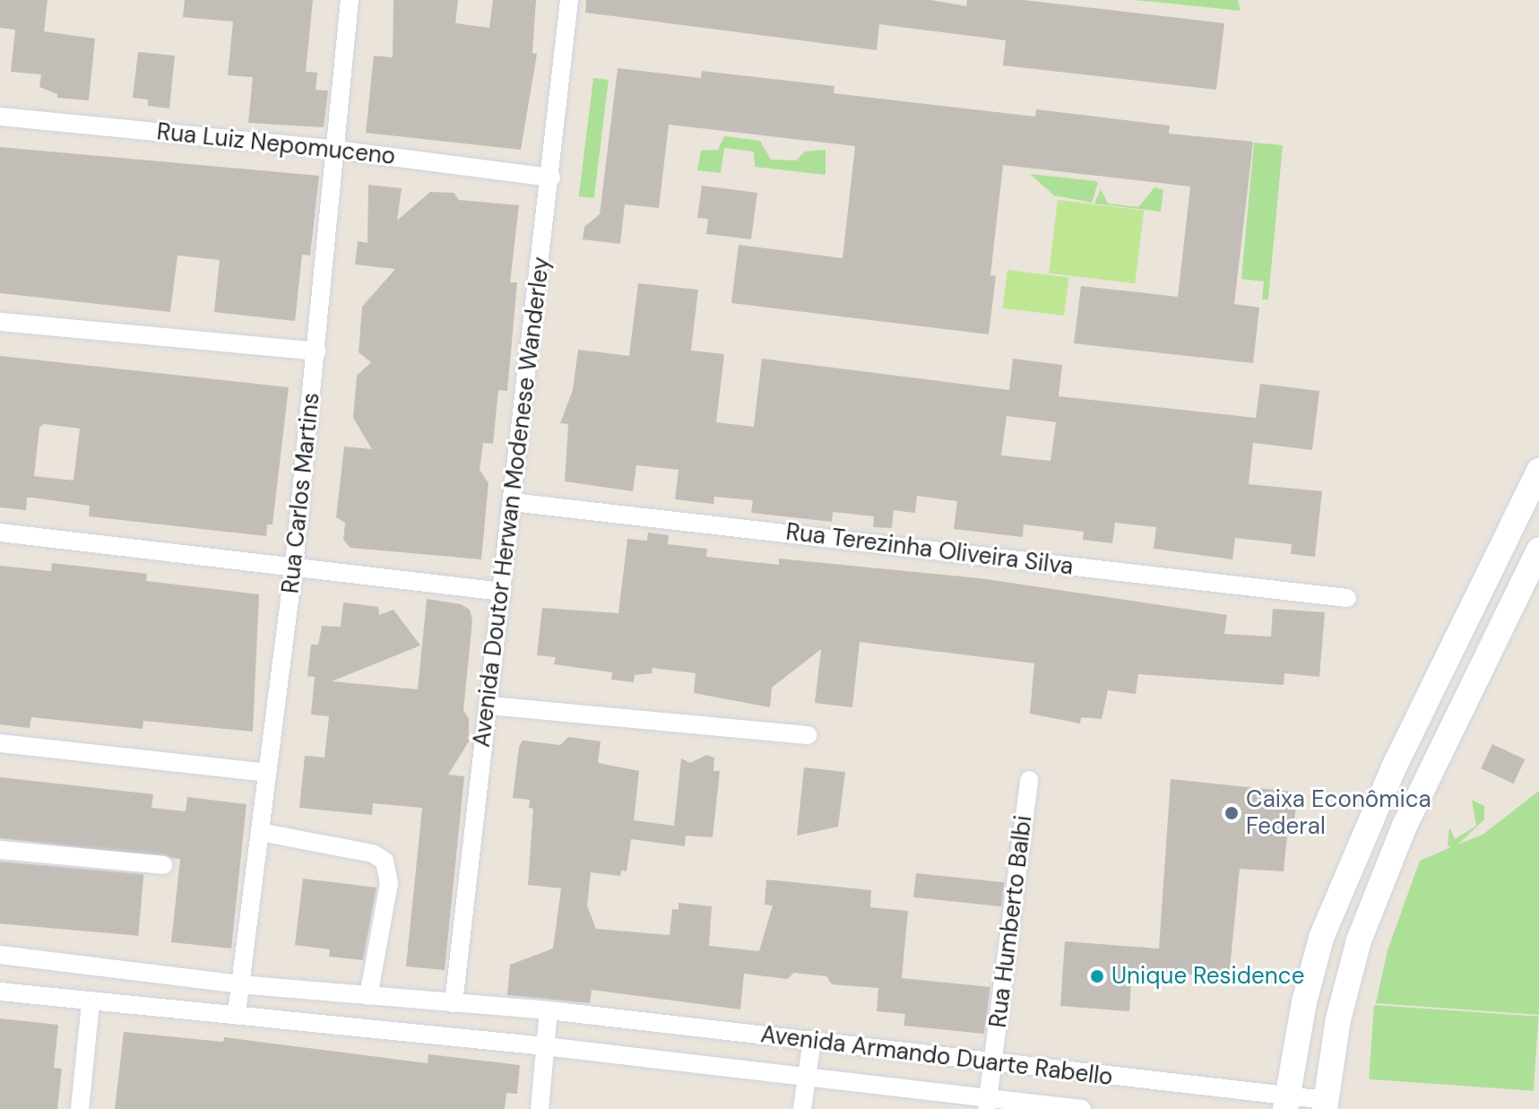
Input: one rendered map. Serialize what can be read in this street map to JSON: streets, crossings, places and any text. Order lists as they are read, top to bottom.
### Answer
{
  "streets": {
    "street": [
      "Rua Luiz Nepomuceno",
      "Rua Carlos Martins",
      "Avenida Doutor Herwan Modenese Wanderley",
      "Rua Terezinha Oliveira Silva",
      "Rua Humberto Balbi",
      "Avenida Armando Duarte Rabello"
    ]
  },
  "crossings": [
    ["Rua Luiz Nepomuceno", "Rua Carlos Martins"],
    ["Rua Luiz Nepomuceno", "Avenida Doutor Herwan Modenese Wanderley"],
    ["Rua Carlos Martins", "Avenida Armando Duarte Rabello"],
    ["Avenida Doutor Herwan Modenese Wanderley", "Rua Terezinha Oliveira Silva"],
    ["Avenida Doutor Herwan Modenese Wanderley", "Avenida Armando Duarte Rabello"],
    ["Rua Humberto Balbi", "Avenida Armando Duarte Rabello"]
  ],
  "places": ["Caixa Econômica Federal", "Unique Residence"]
}
